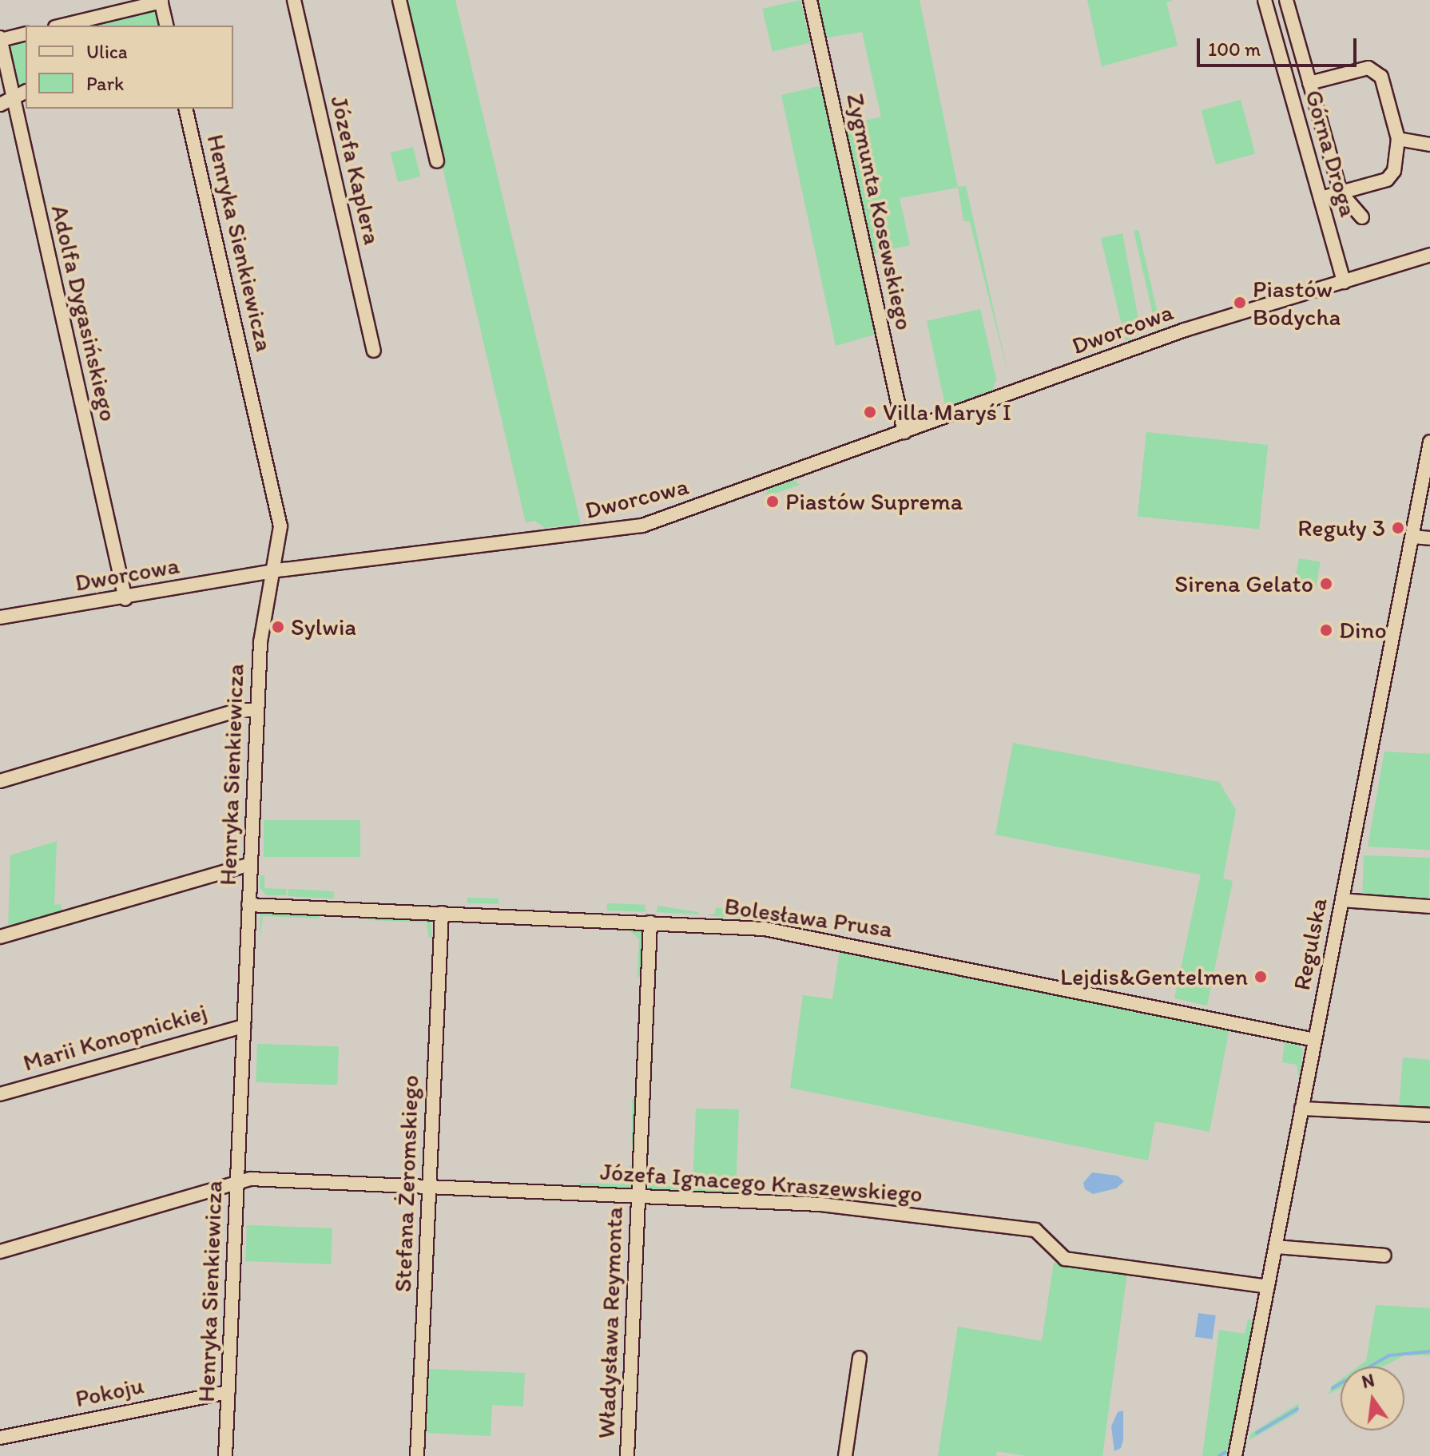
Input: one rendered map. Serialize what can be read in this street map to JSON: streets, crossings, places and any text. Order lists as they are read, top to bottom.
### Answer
{
  "streets": {
    "street": [
      "Górna Droga",
      "Józefa Kaplera",
      "Zygmunta Kosewskiego",
      "Henryka Sienkiewicza",
      "Adolfa Dygasińskiego",
      "Dworcowa",
      "Bolesława Prusa",
      "Regulska",
      "Marii Konopnickiej",
      "Józefa Ignacego Kraszewskiego",
      "Stefana Żeromskiego",
      "Władysława Reymonta",
      "Pokoju"
    ]
  },
  "crossings": [
    ["Górna Droga", "Dworcowa"],
    ["Zygmunta Kosewskiego", "Dworcowa"],
    ["Henryka Sienkiewicza", "Dworcowa"],
    ["Henryka Sienkiewicza", "Bolesława Prusa"],
    ["Henryka Sienkiewicza", "Marii Konopnickiej"],
    ["Henryka Sienkiewicza", "Józefa Ignacego Kraszewskiego"],
    ["Henryka Sienkiewicza", "Pokoju"],
    ["Adolfa Dygasińskiego", "Dworcowa"],
    ["Bolesława Prusa", "Regulska"],
    ["Bolesława Prusa", "Stefana Żeromskiego"],
    ["Bolesława Prusa", "Władysława Reymonta"],
    ["Regulska", "Józefa Ignacego Kraszewskiego"],
    ["Józefa Ignacego Kraszewskiego", "Stefana Żeromskiego"],
    ["Józefa Ignacego Kraszewskiego", "Władysława Reymonta"]
  ],
  "places": [
    "Piastów Bodycha",
    "Villa Maryś I",
    "Piastów Suprema",
    "Reguły 3",
    "Sirena Gelato",
    "Sylwia",
    "Dino",
    "Lejdis&Gentelmen"
  ],
  "legend": ["Ulica", "Park"],
  "scale_bar": "100 m",
  "north": "top"
}
